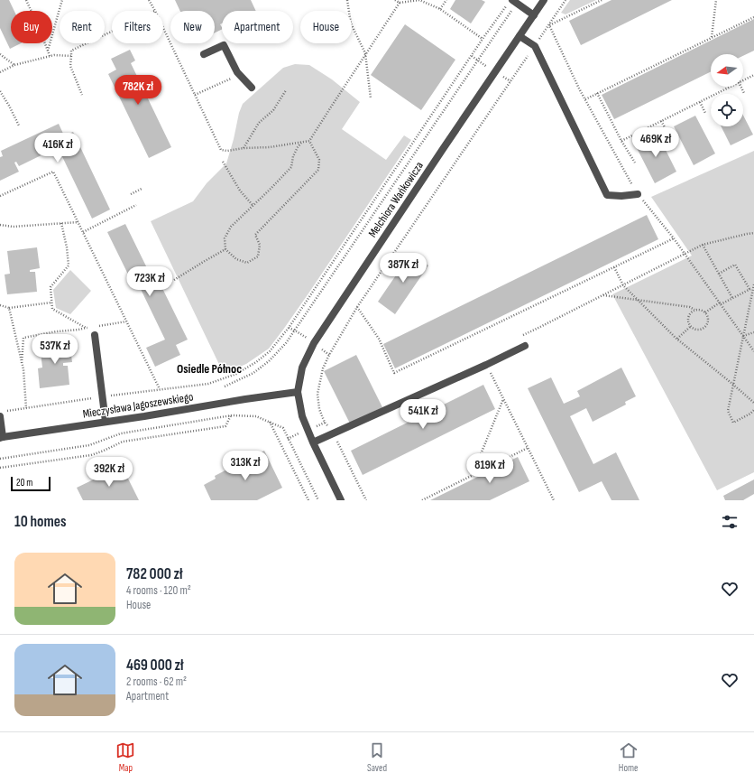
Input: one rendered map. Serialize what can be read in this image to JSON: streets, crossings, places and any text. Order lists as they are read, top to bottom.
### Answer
{
  "streets": {
    "street": ["Melchiora Wańkowicza", "Mieczysława Jagoszewskiego"]
  },
  "crossings": [
    ["Melchiora Wańkowicza", "Mieczysława Jagoszewskiego"]
  ],
  "districts": ["Osiedle Północ"],
  "scale_bar": "20 m",
  "north": "left",
  "page": {
    "chip": [
      "Buy",
      "Rent",
      "Filters",
      "New",
      "Apartment",
      "House"
    ],
    "price": [
      "782K zł",
      "469K zł",
      "416K zł",
      "387K zł",
      "723K zł",
      "537K zł",
      "541K zł",
      "313K zł",
      "819K zł",
      "392K zł"
    ],
    "scale": "20 m",
    "heading": "10 homes",
    "list": [
      {
        "name": "782 000 zł",
        "note": "4 rooms · 120 m² · House"
      },
      {
        "name": "469 000 zł",
        "note": "2 rooms · 62 m² · Apartment"
      }
    ],
    "tabs": ["Map", "Saved", "Home"]
  }
}
